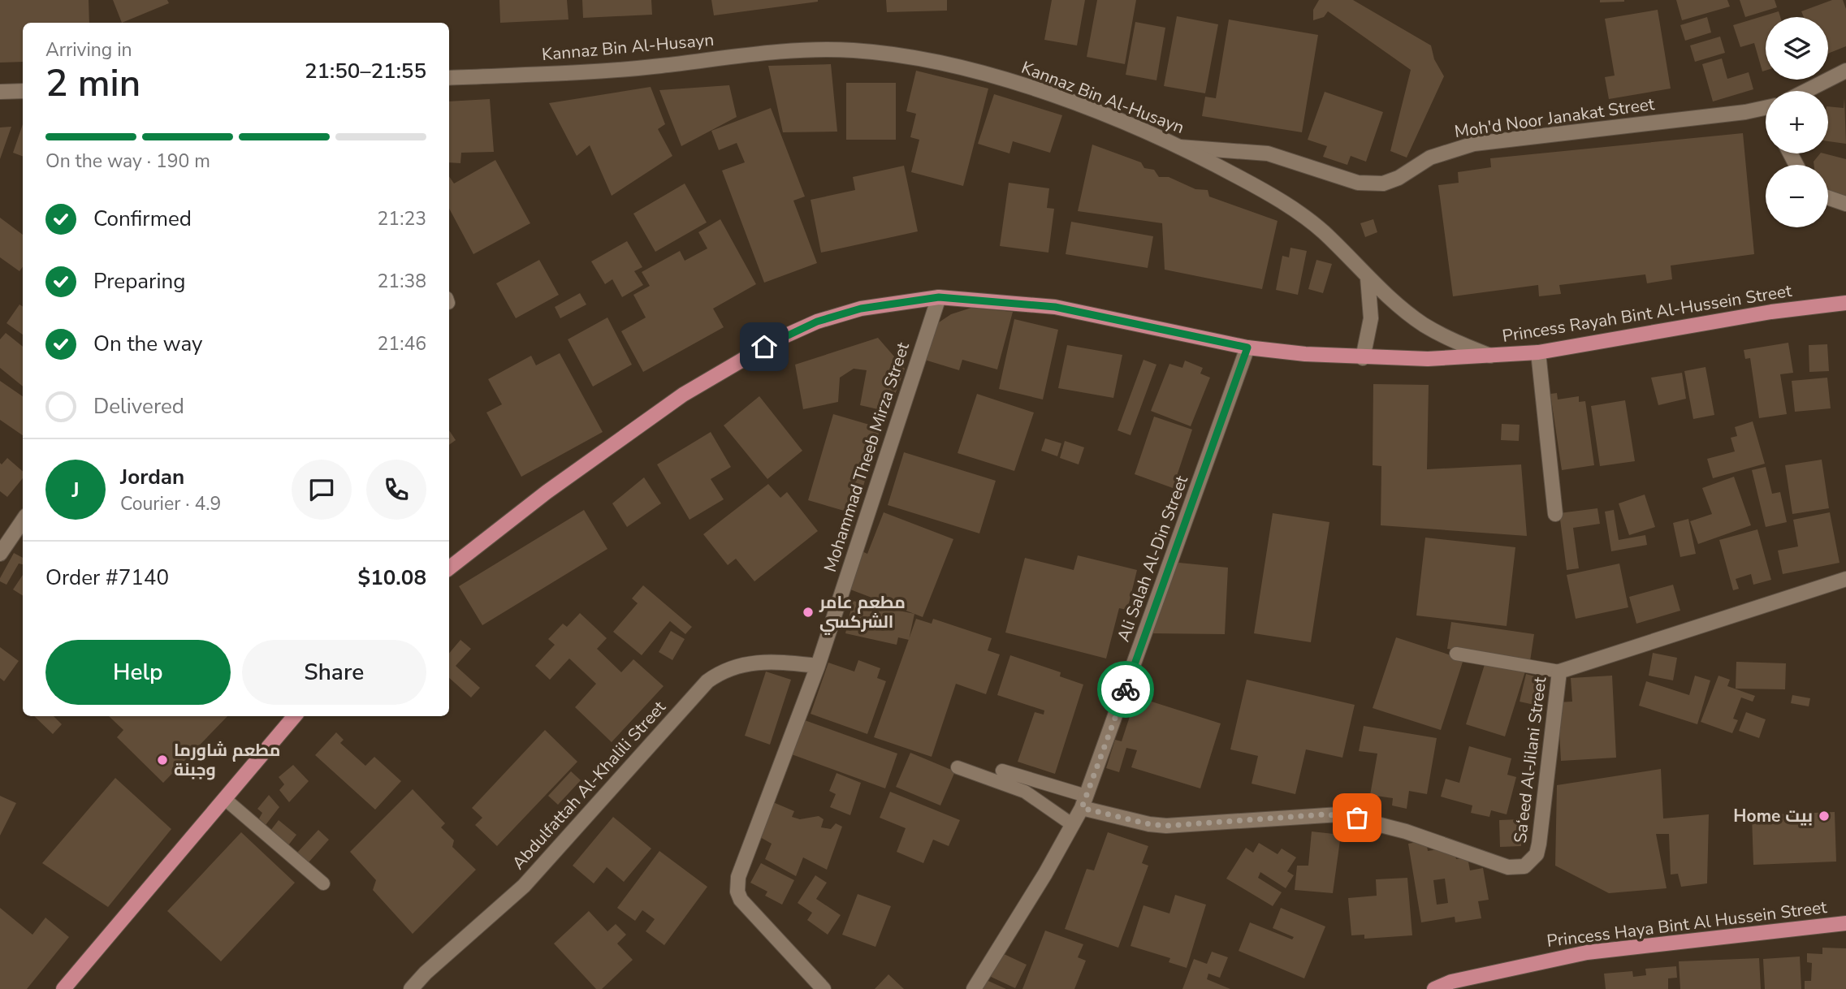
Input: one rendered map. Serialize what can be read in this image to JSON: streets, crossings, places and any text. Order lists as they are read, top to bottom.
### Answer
{
  "streets": {
    "main road": ["Princess Rayah Bint Al-Hussein Street", "Princess Haya Bint Al Hussein Street"],
    "street": [
      "Kannaz Bin Al-Husayn",
      "Moh'd Noor Janakat Street",
      "Mohammad Theeb Mirza Street",
      "Ali Salah Al-Din Street",
      "Sa‘eed Al-Jilani Street",
      "Abdulfattah Al-Khalili Street"
    ]
  },
  "crossings": [
    ["Kannaz Bin Al-Husayn", "Moh'd Noor Janakat Street"],
    ["Kannaz Bin Al-Husayn", "Princess Rayah Bint Al-Hussein Street"],
    ["Princess Rayah Bint Al-Hussein Street", "Mohammad Theeb Mirza Street"],
    ["Princess Rayah Bint Al-Hussein Street", "Ali Salah Al-Din Street"],
    ["Mohammad Theeb Mirza Street", "Abdulfattah Al-Khalili Street"],
    ["Ali Salah Al-Din Street", "Sa‘eed Al-Jilani Street"]
  ],
  "places": ["مطعم عامر الشركسي", "مطعم شاورما وجبنة", "Home بيت"],
  "page": {
    "map_buttons": ["+", "−"],
    "heading": ["2 min", "Arriving in", "21:50–21:55"],
    "panel": [
      "Jordan",
      "Courier · 4.9",
      "Order #7140",
      "$10.08"
    ],
    "bar": "On the way · 190 m",
    "list": [
      ["Confirmed", "21:23"],
      ["Preparing", "21:38"],
      ["On the way", "21:46"],
      "Delivered"
    ],
    "round": "J",
    "buttons": ["Help", "Share"]
  }
}
